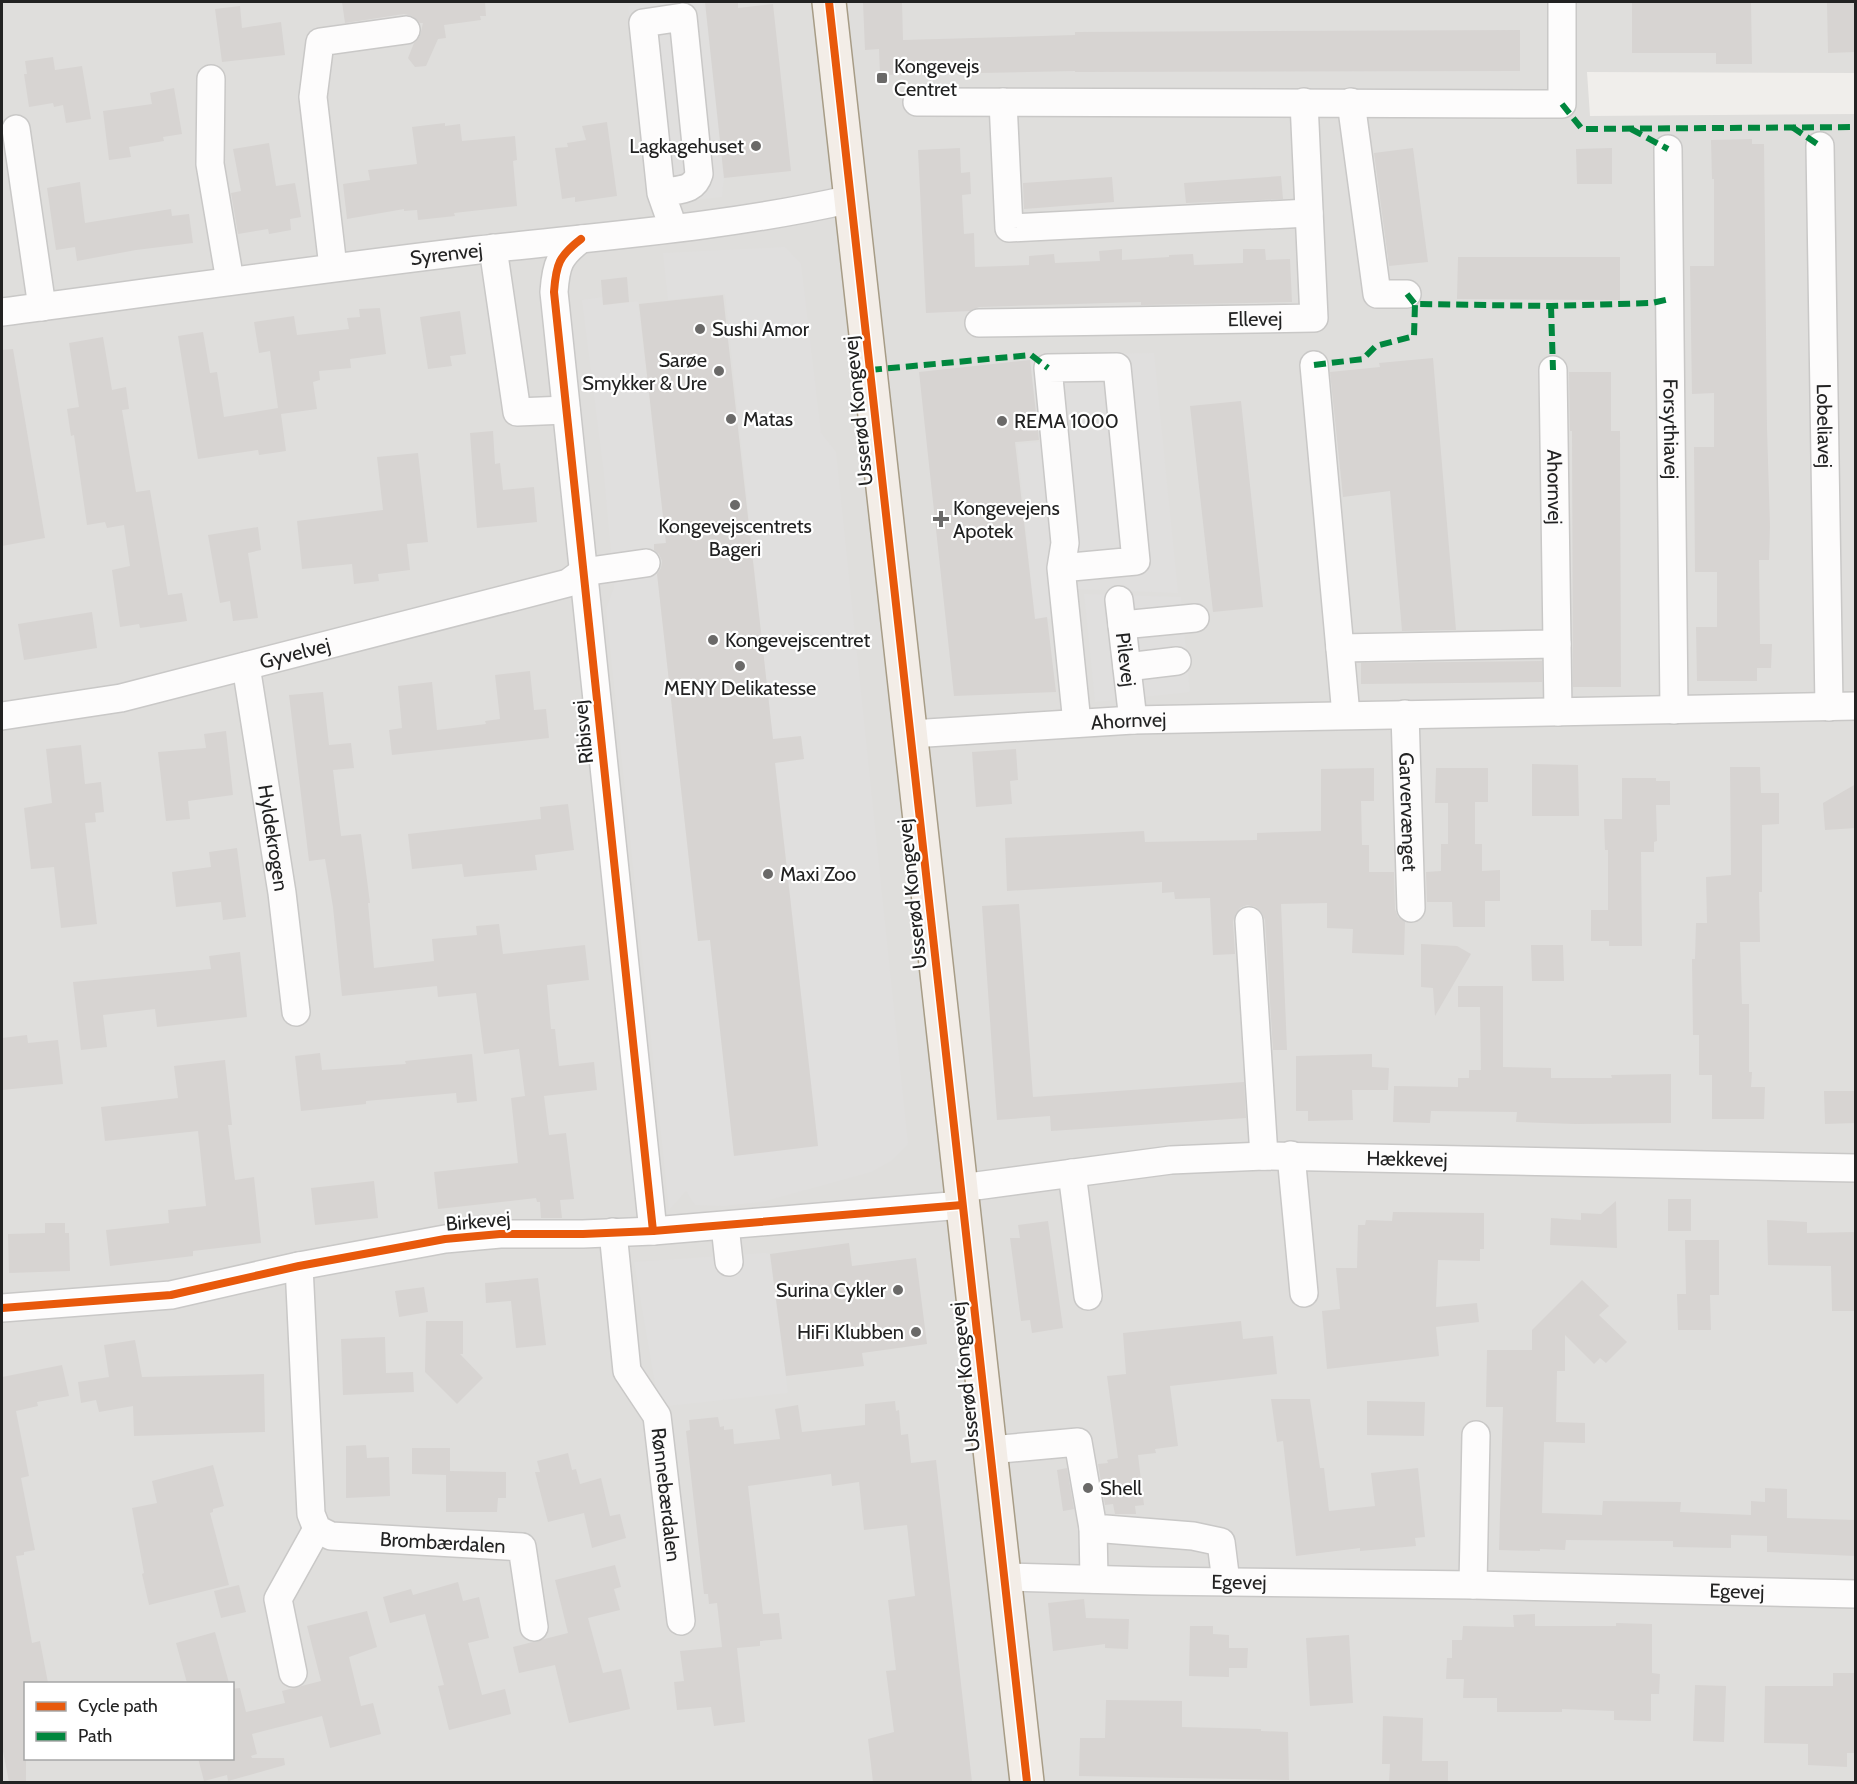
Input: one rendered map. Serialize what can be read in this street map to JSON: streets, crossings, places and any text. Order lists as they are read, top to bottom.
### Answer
{
  "streets": {
    "main road": ["Usserød Kongevej"],
    "street": [
      "Syrenvej",
      "Ellevej",
      "Lobeliavej",
      "Forsythiavej",
      "Ahornvej",
      "Gyvelvej",
      "Pilevej",
      "Ribisvej",
      "Garvervænget",
      "Hyldekrogen",
      "Hækkevej",
      "Birkevej",
      "Rønnebærdalen",
      "Brombærdalen",
      "Egevej"
    ]
  },
  "crossings": [
    ["Syrenvej", "Usserød Kongevej"],
    ["Syrenvej", "Ribisvej"],
    ["Usserød Kongevej", "Ahornvej"],
    ["Usserød Kongevej", "Hækkevej"],
    ["Usserød Kongevej", "Birkevej"],
    ["Usserød Kongevej", "Egevej"],
    ["Lobeliavej", "Ahornvej"],
    ["Forsythiavej", "Ahornvej"],
    ["Ahornvej", "Pilevej"],
    ["Ahornvej", "Garvervænget"],
    ["Gyvelvej", "Ribisvej"],
    ["Gyvelvej", "Hyldekrogen"],
    ["Ribisvej", "Birkevej"],
    ["Hækkevej", "Birkevej"],
    ["Birkevej", "Rønnebærdalen"]
  ],
  "places": {
    "transit": ["Kongevejs Centret"],
    "other": [
      "Lagkagehuset",
      "Sushi Amor",
      "Sarøe Smykker & Ure",
      "Matas",
      "REMA 1000",
      "Kongevejscentrets Bageri",
      "Kongevejscentret",
      "MENY Delikatesse",
      "Maxi Zoo",
      "Surina Cykler",
      "HiFi Klubben",
      "Shell"
    ],
    "health": ["Kongevejens Apotek"]
  },
  "legend": ["Cycle path", "Path"]
}
